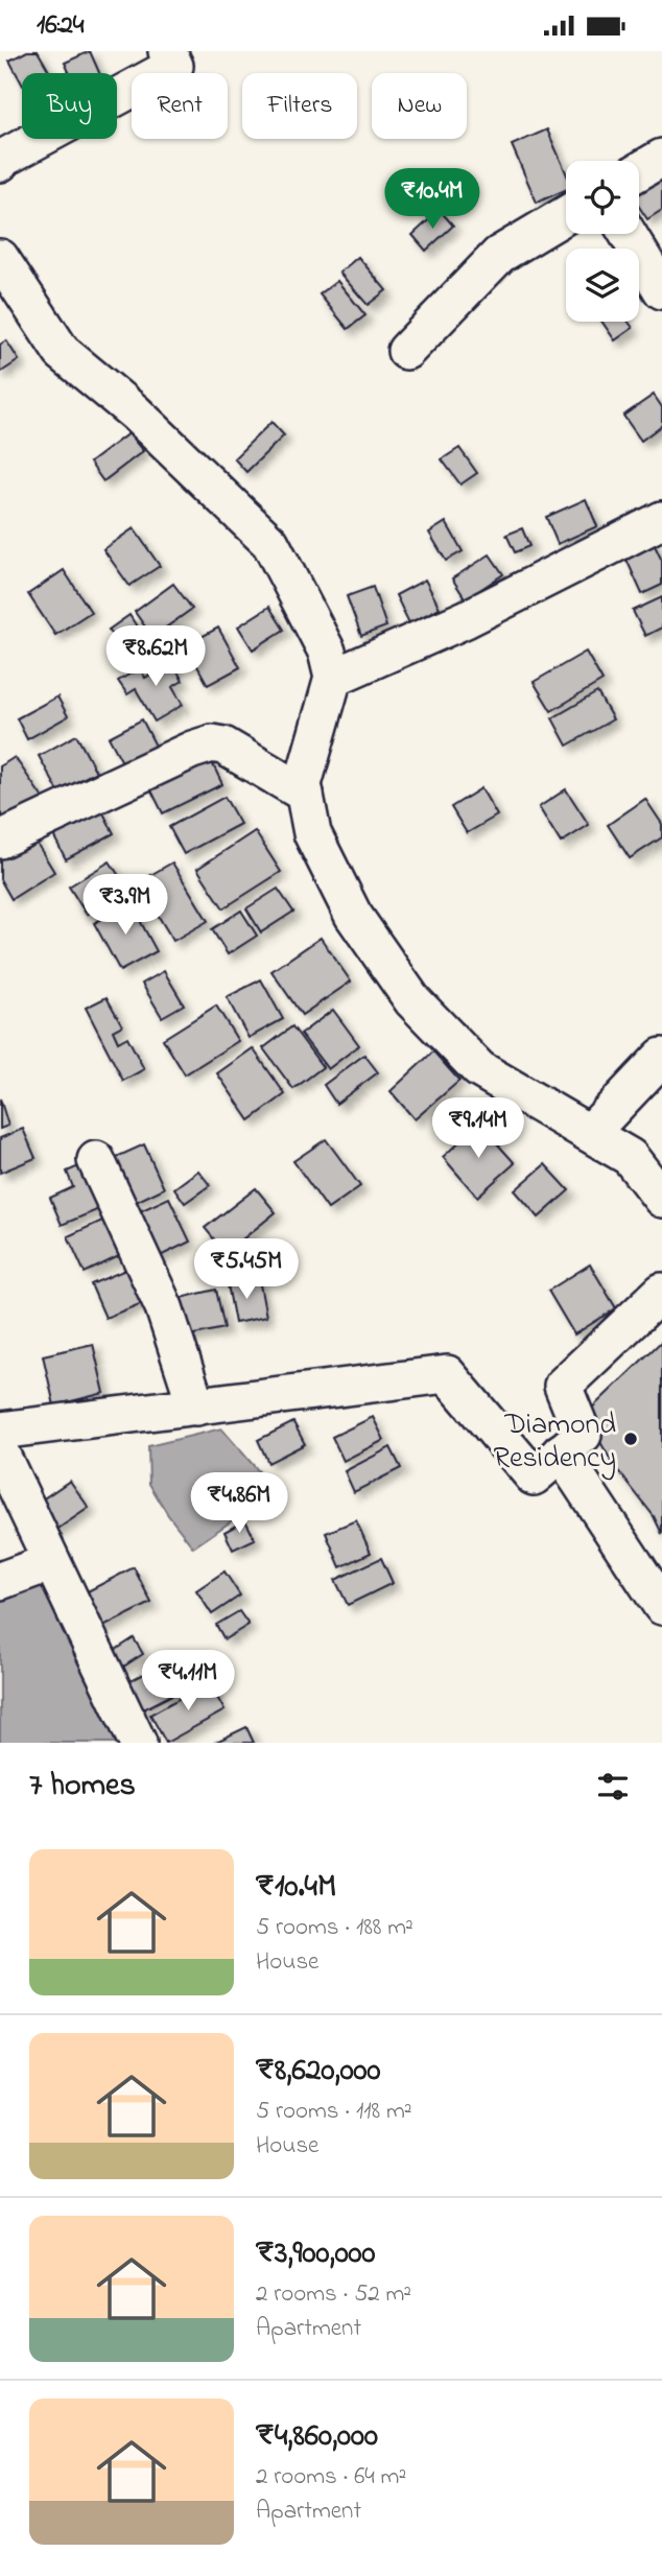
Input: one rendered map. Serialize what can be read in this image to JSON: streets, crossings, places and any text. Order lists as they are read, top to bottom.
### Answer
{
  "places": ["Diamond Residency"],
  "page": {
    "status": "16:24",
    "chip": [
      "Buy",
      "Rent",
      "Filters",
      "New"
    ],
    "price": [
      "₹10.4M",
      "₹8.62M",
      "₹3.9M",
      "₹9.14M",
      "₹5.45M",
      "₹4.86M",
      "₹4.11M"
    ],
    "heading": "7 homes",
    "list": [
      {
        "name": "₹10.4M",
        "note": "5 rooms · 188 m² · House"
      },
      {
        "name": "₹8,620,000",
        "note": "5 rooms · 118 m² · House"
      },
      {
        "name": "₹3,900,000",
        "note": "2 rooms · 52 m² · Apartment"
      },
      {
        "name": "₹4,860,000",
        "note": "2 rooms · 64 m² · Apartment"
      }
    ]
  }
}
